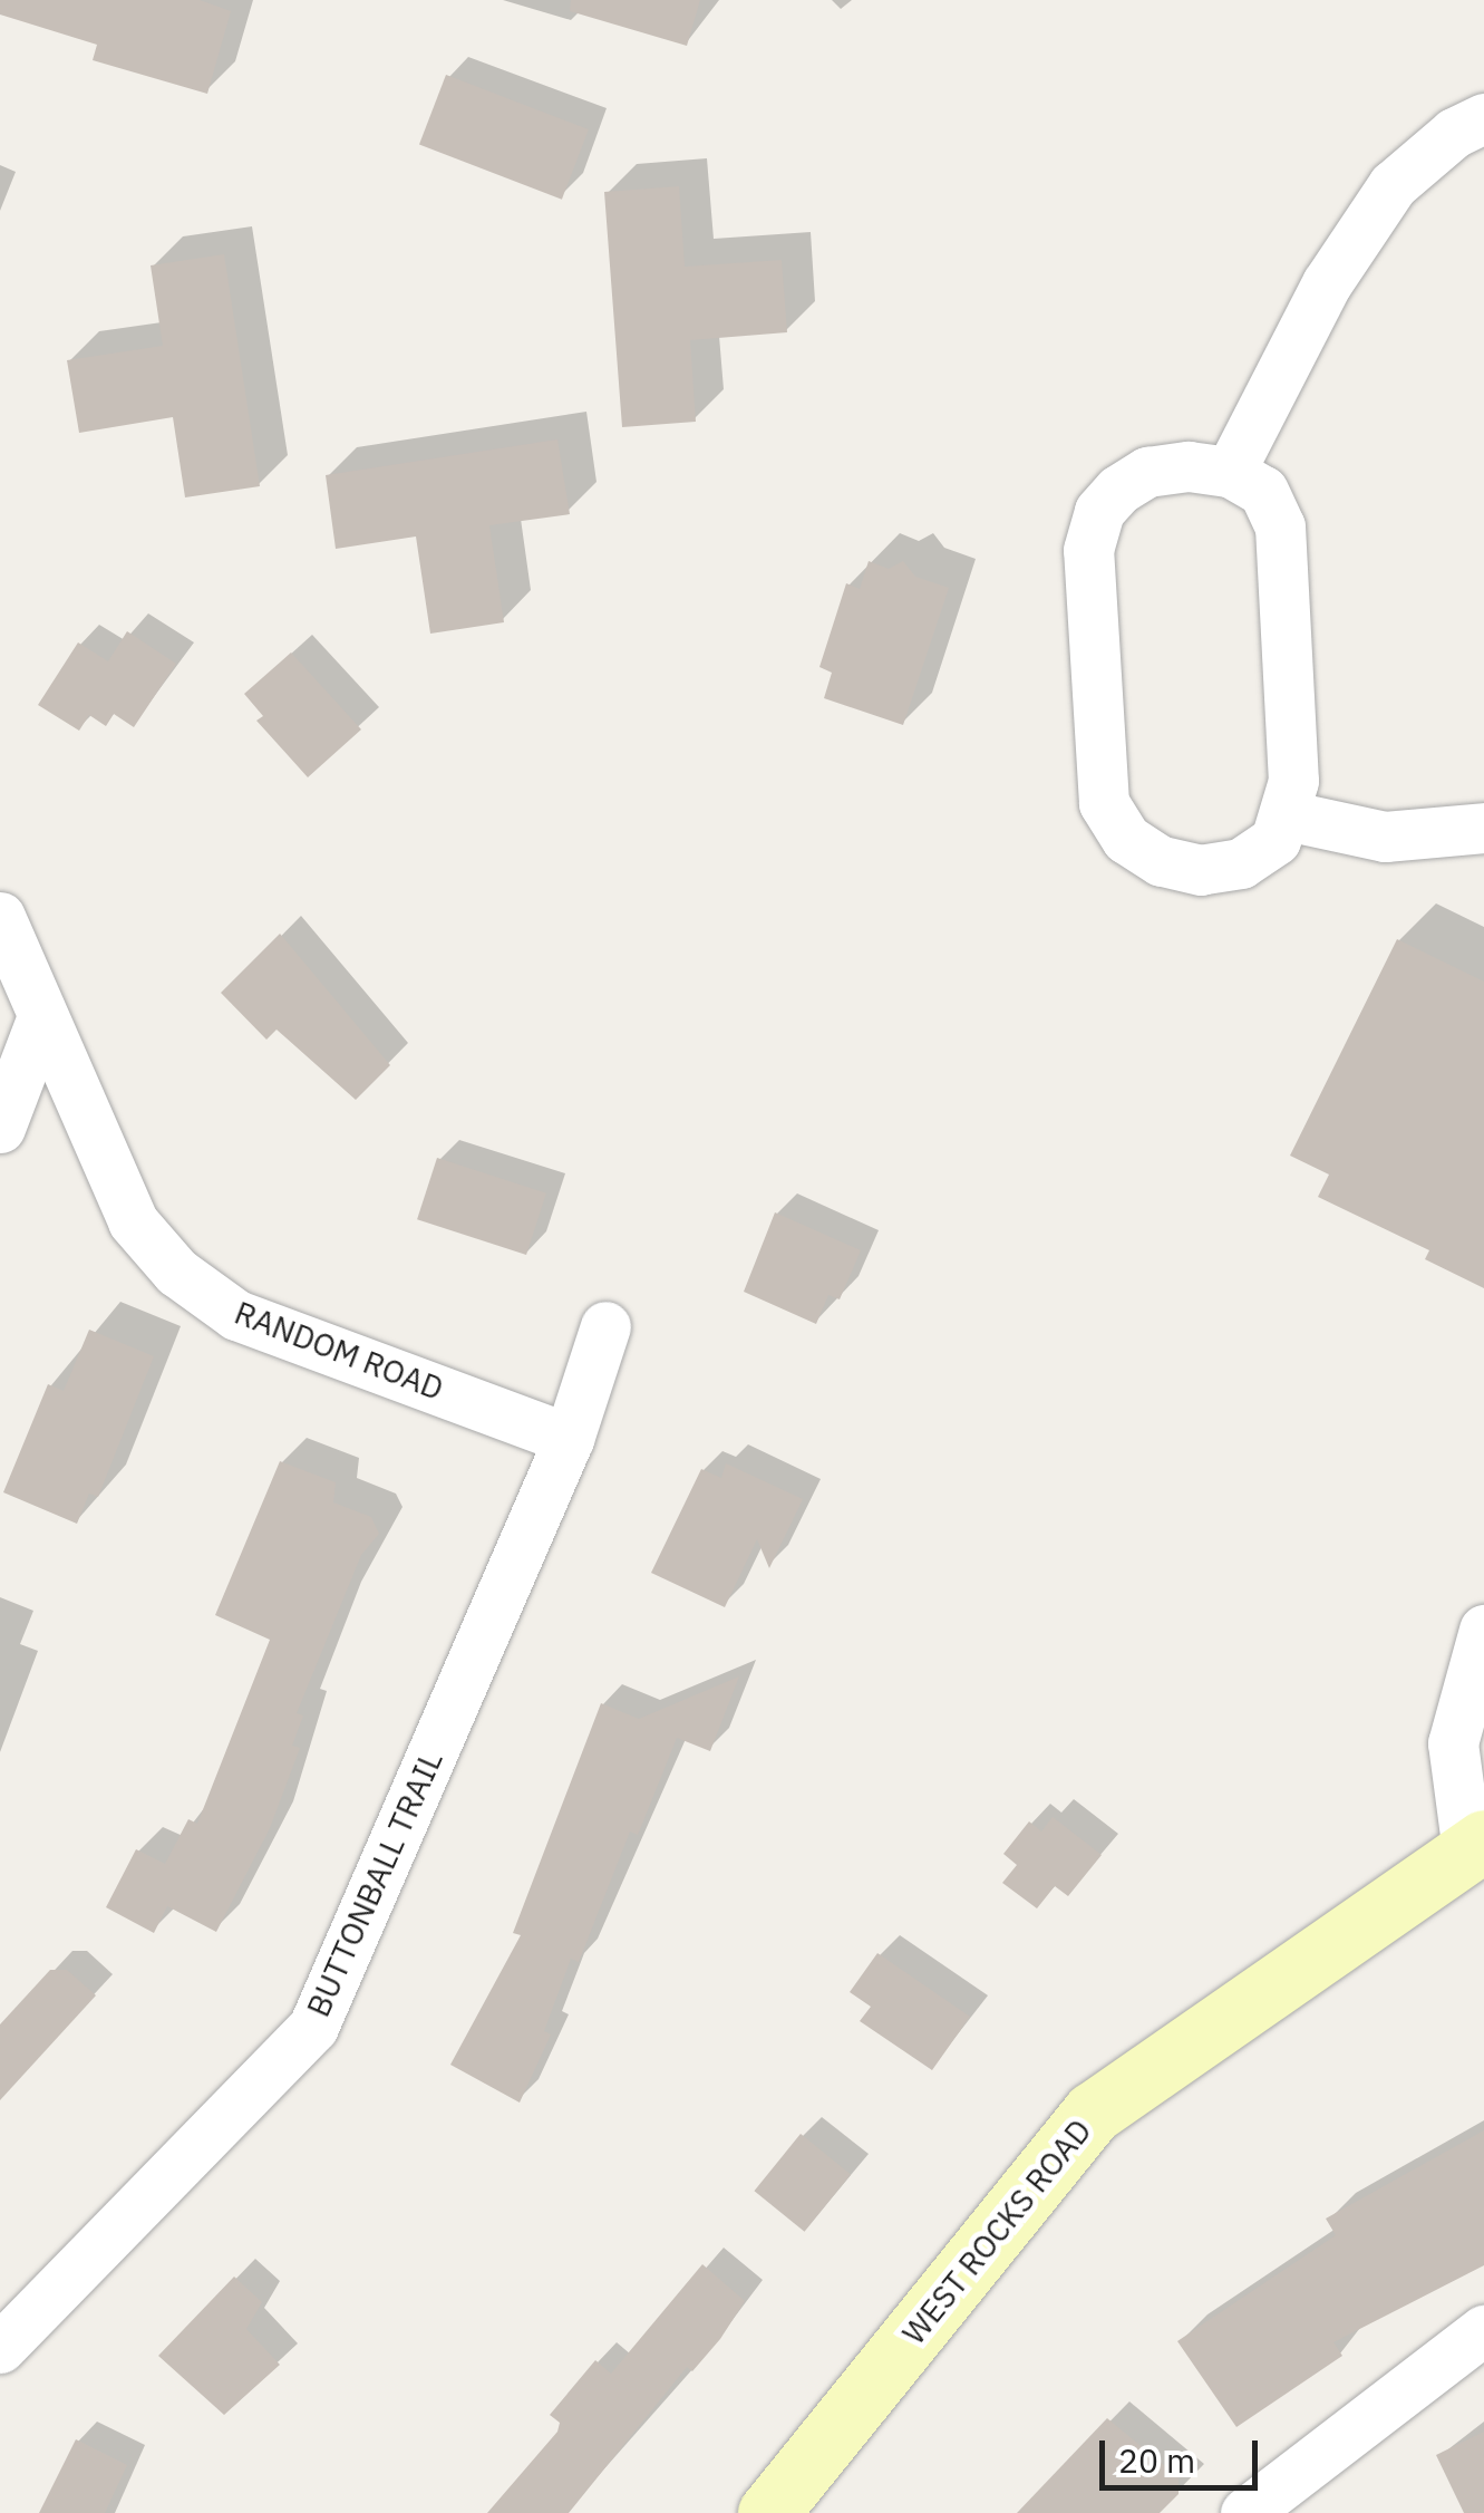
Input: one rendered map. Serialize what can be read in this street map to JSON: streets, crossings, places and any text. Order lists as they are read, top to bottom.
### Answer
{
  "streets": {
    "main road": ["WEST ROCKS ROAD"],
    "street": ["RANDOM ROAD", "BUTTONBALL TRAIL"]
  },
  "crossings": [
    ["RANDOM ROAD", "BUTTONBALL TRAIL"]
  ],
  "scale_bar": "20 m"
}
